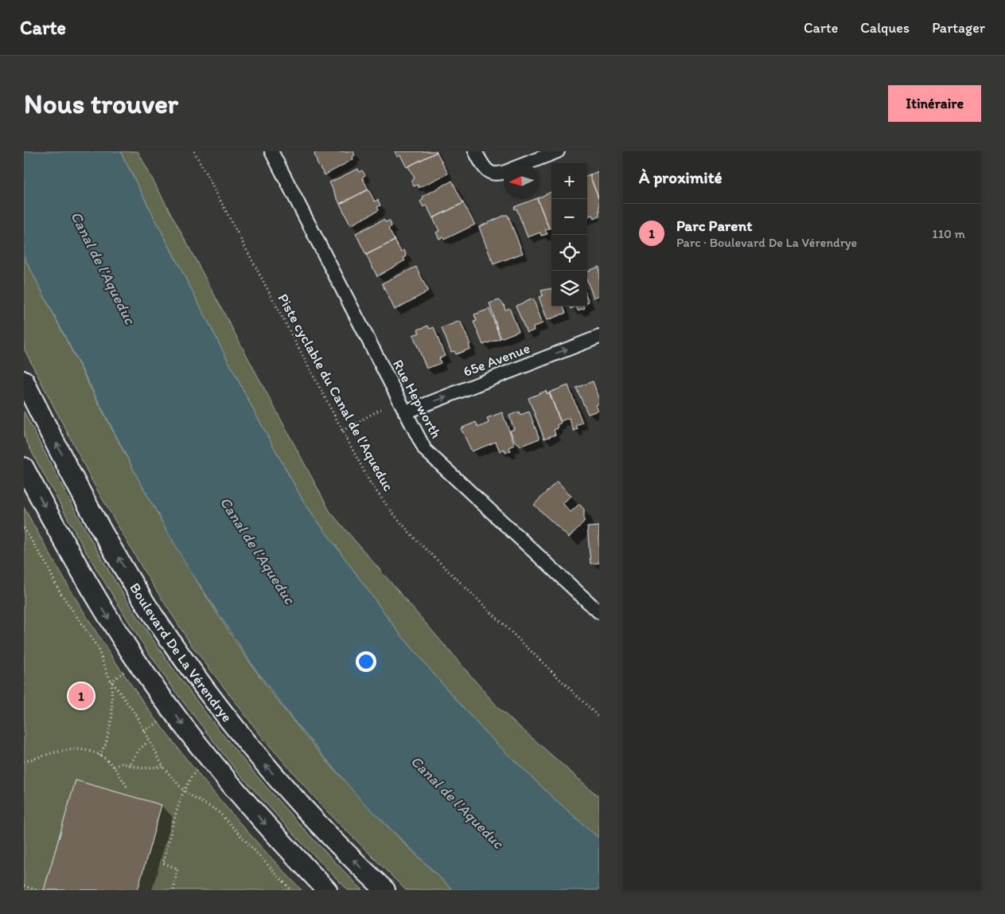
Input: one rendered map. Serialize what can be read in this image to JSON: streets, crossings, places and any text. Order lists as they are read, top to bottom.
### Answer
{
  "streets": {
    "main road": ["Boulevard De La Vérendrye"],
    "street": ["65e Avenue", "Rue Hepworth"],
    "path": ["Piste cyclable du Canal de l'Aqueduc"]
  },
  "crossings": [
    ["65e Avenue", "Rue Hepworth"]
  ],
  "one_way": ["65e Avenue"],
  "water": ["Canal de l'Aqueduc"],
  "north": "left",
  "page": {
    "header": "Carte",
    "nav": ["Carte", "Calques", "Partager"],
    "buttons": "Itinéraire",
    "title": "Nous trouver",
    "heading": "À proximité",
    "map_buttons": ["+", "−"],
    "list": [
      {
        "mark": "1",
        "name": "Parc Parent",
        "note": "Parc · Boulevard De La Vérendrye",
        "value": "110 m"
      }
    ],
    "pins": "1"
  }
}
